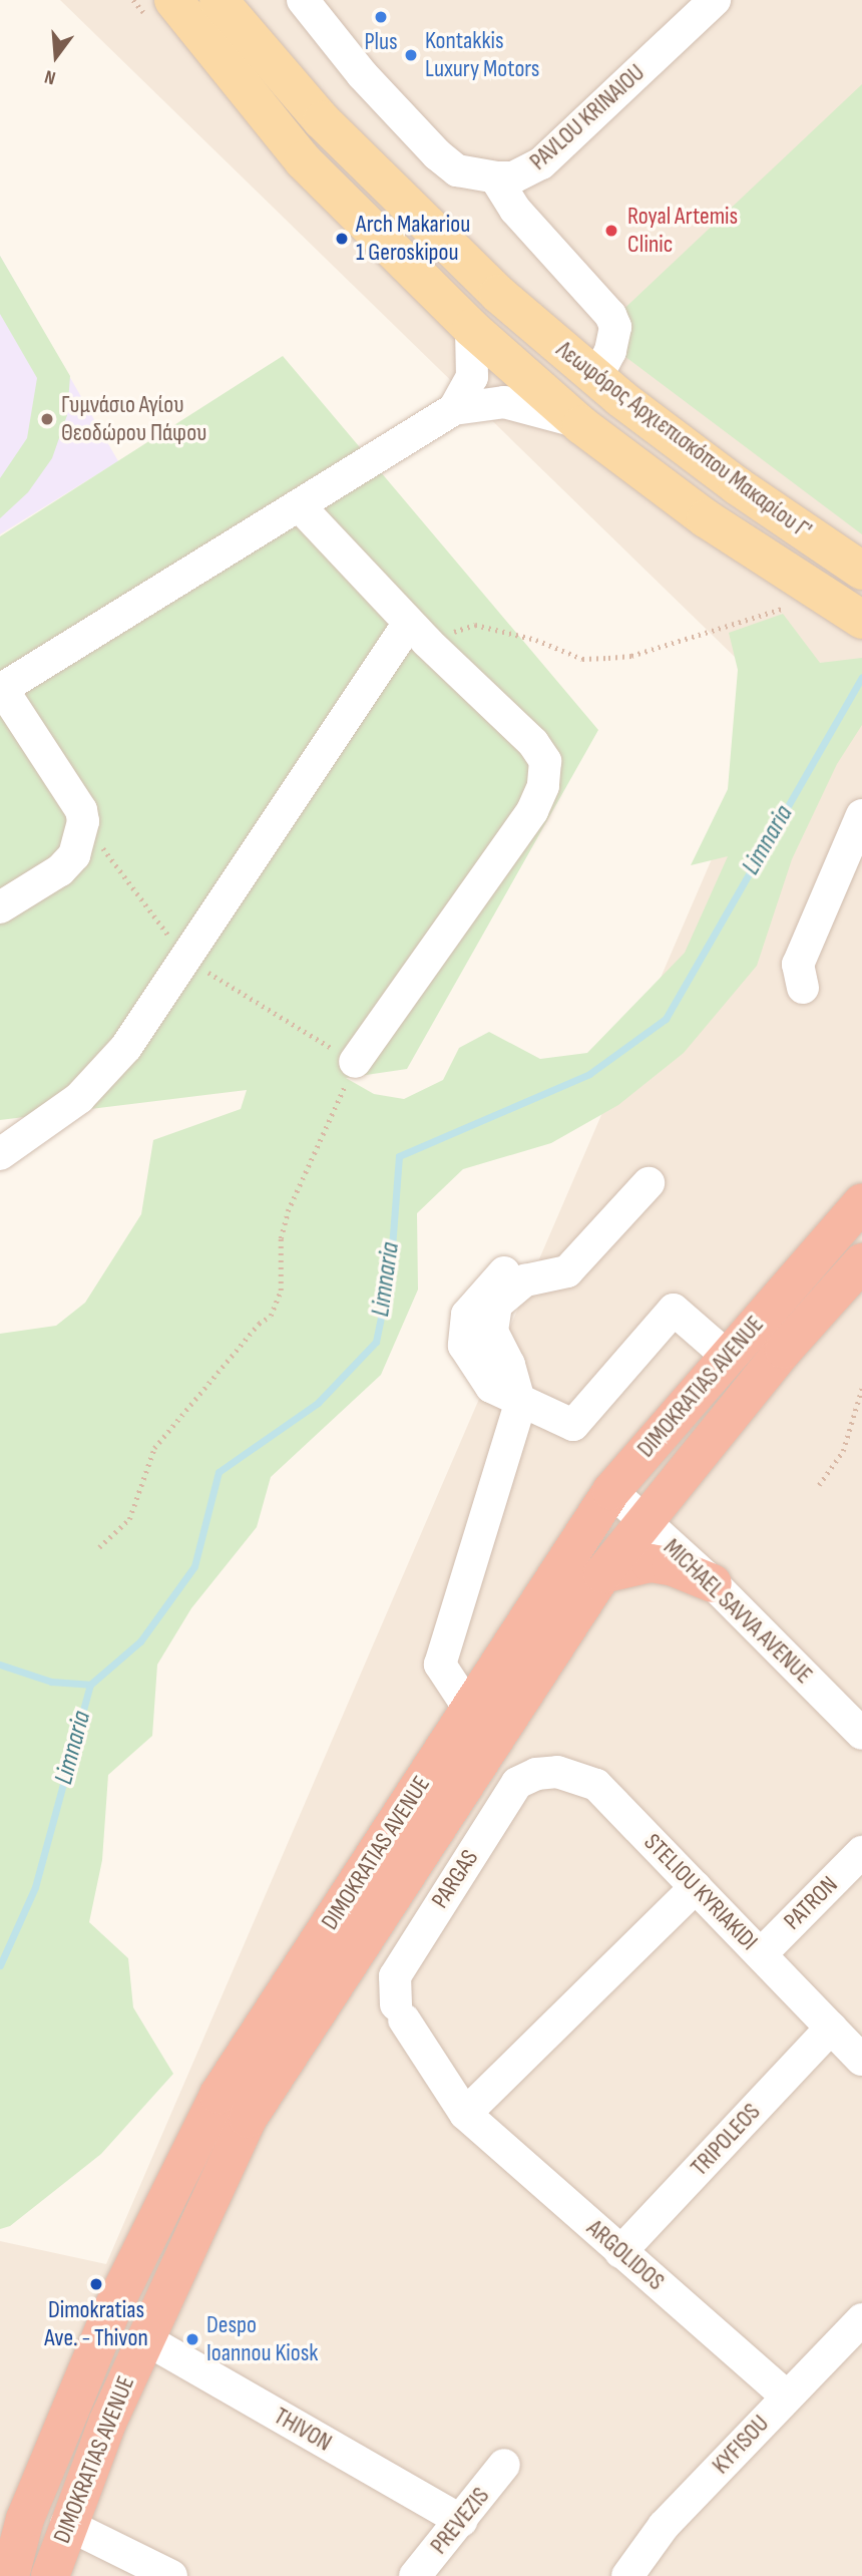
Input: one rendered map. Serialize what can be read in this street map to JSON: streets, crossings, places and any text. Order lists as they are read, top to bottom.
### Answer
{
  "streets": {
    "highway": ["DIMOKRATIAS AVENUE"],
    "main road": ["Λεωφόρος Αρχιεπισκόπου Μακαρίου Γ'"],
    "street": [
      "PAVLOU KRINAIOU",
      "MICHAEL SAVVA AVENUE",
      "PARGAS",
      "STELIOU KYRIAKIDI",
      "PATRON",
      "TRIPOLEOS",
      "ARGOLIDOS",
      "THIVON",
      "KYFISOU",
      "PREVEZIS"
    ]
  },
  "crossings": [
    ["DIMOKRATIAS AVENUE", "MICHAEL SAVVA AVENUE"],
    ["DIMOKRATIAS AVENUE", "THIVON"],
    ["PARGAS", "STELIOU KYRIAKIDI"],
    ["PARGAS", "ARGOLIDOS"],
    ["STELIOU KYRIAKIDI", "PATRON"],
    ["STELIOU KYRIAKIDI", "TRIPOLEOS"],
    ["TRIPOLEOS", "ARGOLIDOS"],
    ["ARGOLIDOS", "KYFISOU"],
    ["THIVON", "PREVEZIS"]
  ],
  "water": ["Limnaria"],
  "places": [
    "Plus",
    "Kontakkis Luxury Motors",
    "Royal Artemis Clinic",
    "Arch Makariou 1 Geroskipou",
    "Γυμνάσιο Αγίου Θεοδώρου Πάφου",
    "Dimokratias Ave. - Thivon",
    "Despo Ioannou Kiosk"
  ],
  "north": "bottom"
}
